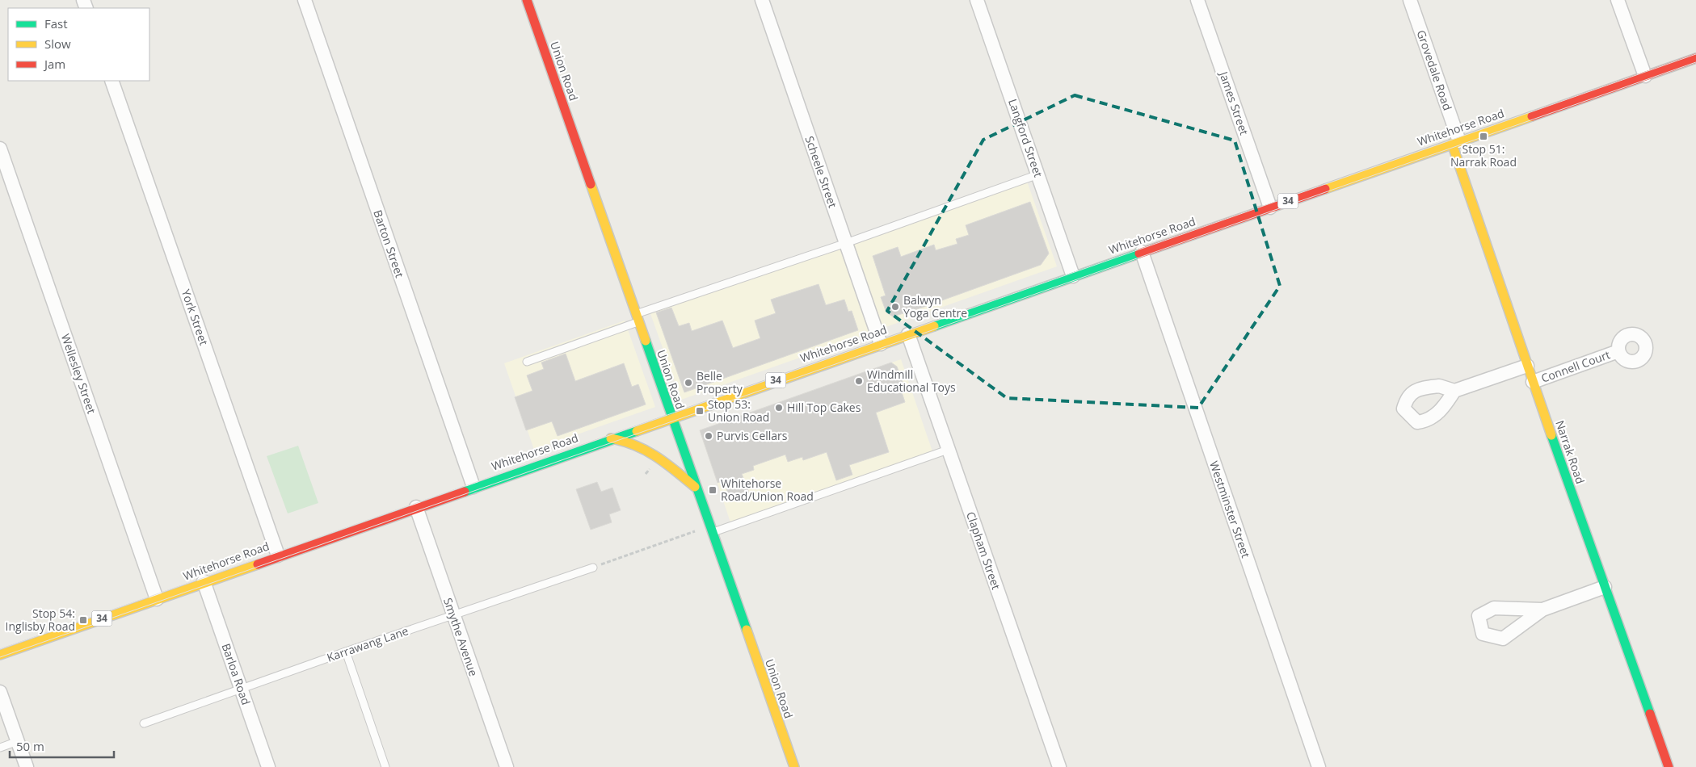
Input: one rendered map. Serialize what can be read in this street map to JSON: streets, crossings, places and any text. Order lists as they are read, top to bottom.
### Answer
{
  "streets": {
    "main road": [
      "Union Road",
      "Whitehorse Road",
      "34",
      "Narrak Road"
    ],
    "street": [
      "Grovedale Road",
      "James Street",
      "Langford Street",
      "Scheele Street",
      "Barton Street",
      "York Street",
      "Connell Court",
      "Wellesley Street",
      "Westminster Street",
      "Clapham Street",
      "Smythe Avenue",
      "Barloa Road"
    ],
    "lane": ["Karrawang Lane"]
  },
  "crossings": [
    ["Grovedale Road", "Whitehorse Road"],
    ["Grovedale Road", "Narrak Road"],
    ["Union Road", "Whitehorse Road"],
    ["James Street", "Whitehorse Road"],
    ["Whitehorse Road", "Langford Street"],
    ["Whitehorse Road", "Scheele Street"],
    ["Whitehorse Road", "Barton Street"],
    ["Whitehorse Road", "York Street"],
    ["Whitehorse Road", "Wellesley Street"],
    ["Whitehorse Road", "Narrak Road"],
    ["Whitehorse Road", "Westminster Street"],
    ["Whitehorse Road", "Clapham Street"],
    ["Whitehorse Road", "Smythe Avenue"],
    ["Whitehorse Road", "Barloa Road"],
    ["Connell Court", "Narrak Road"],
    ["Smythe Avenue", "Karrawang Lane"],
    ["Karrawang Lane", "Barloa Road"]
  ],
  "places": {
    "transit": [
      "Stop 51: Narrak Road",
      "Stop 53: Union Road",
      "Whitehorse Road/Union Road",
      "Stop 54: Inglisby Road"
    ],
    "other": [
      "Balwyn Yoga Centre",
      "Windmill Educational Toys",
      "Belle Property",
      "Hill Top Cakes",
      "Purvis Cellars"
    ]
  },
  "legend": ["Fast", "Slow", "Jam"],
  "scale_bar": "50 m"
}
